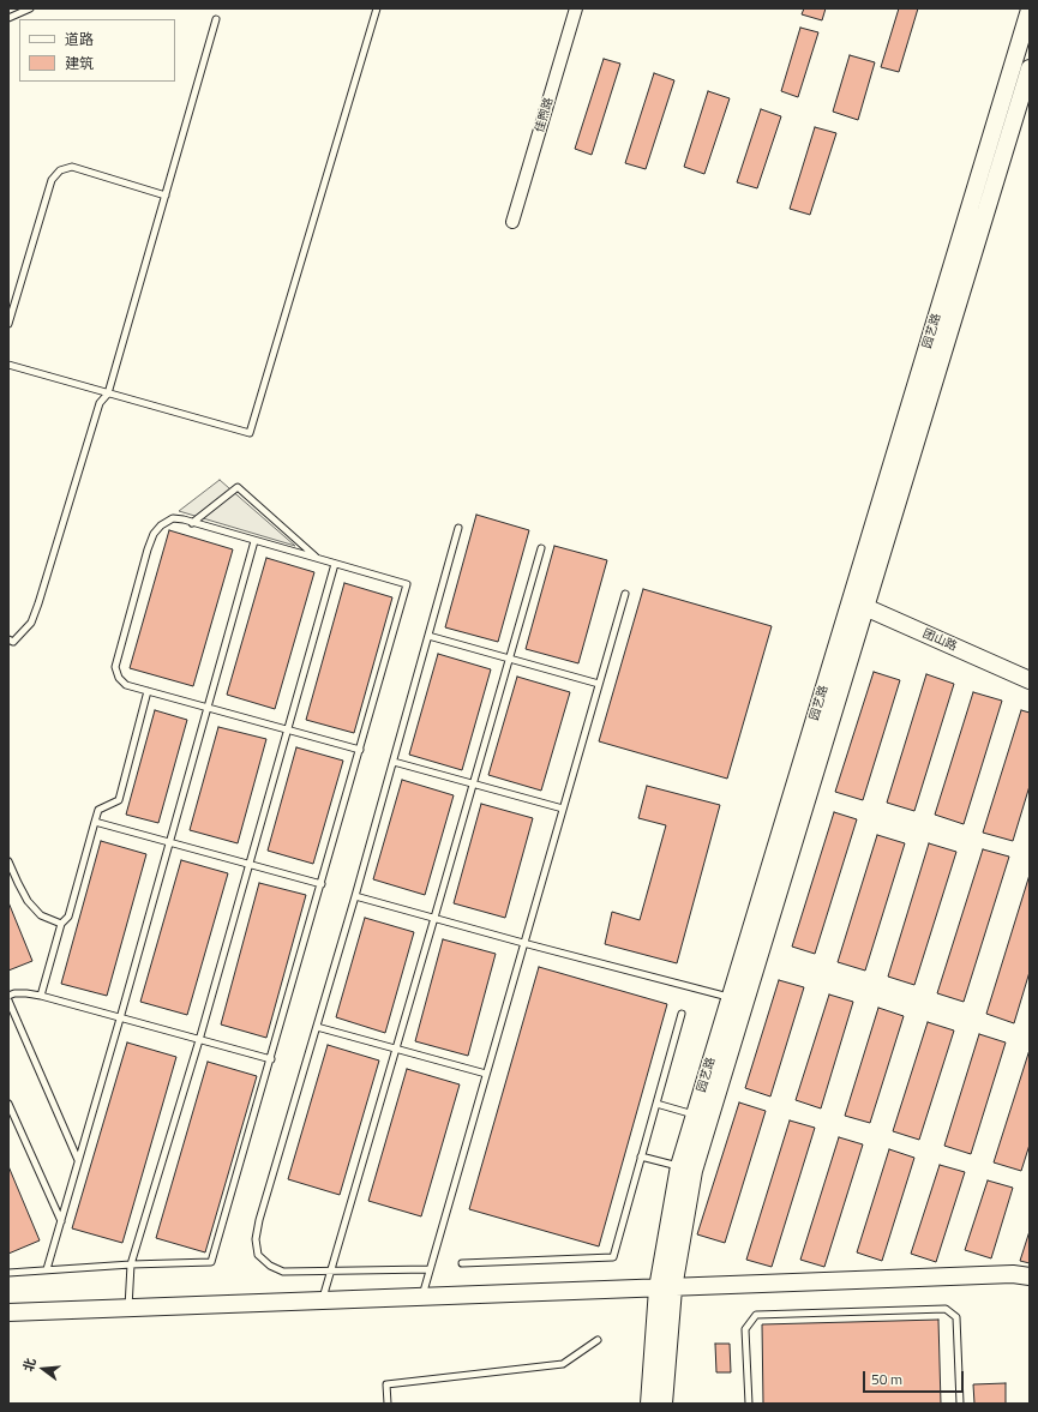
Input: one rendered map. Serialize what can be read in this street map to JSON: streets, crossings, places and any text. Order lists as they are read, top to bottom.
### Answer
{
  "streets": {
    "street": ["佳煦路", "园艺路", "团山路"]
  },
  "crossings": [
    ["园艺路", "团山路"]
  ],
  "legend": ["道路", "建筑"],
  "scale_bar": "50 m",
  "north": "left"
}
